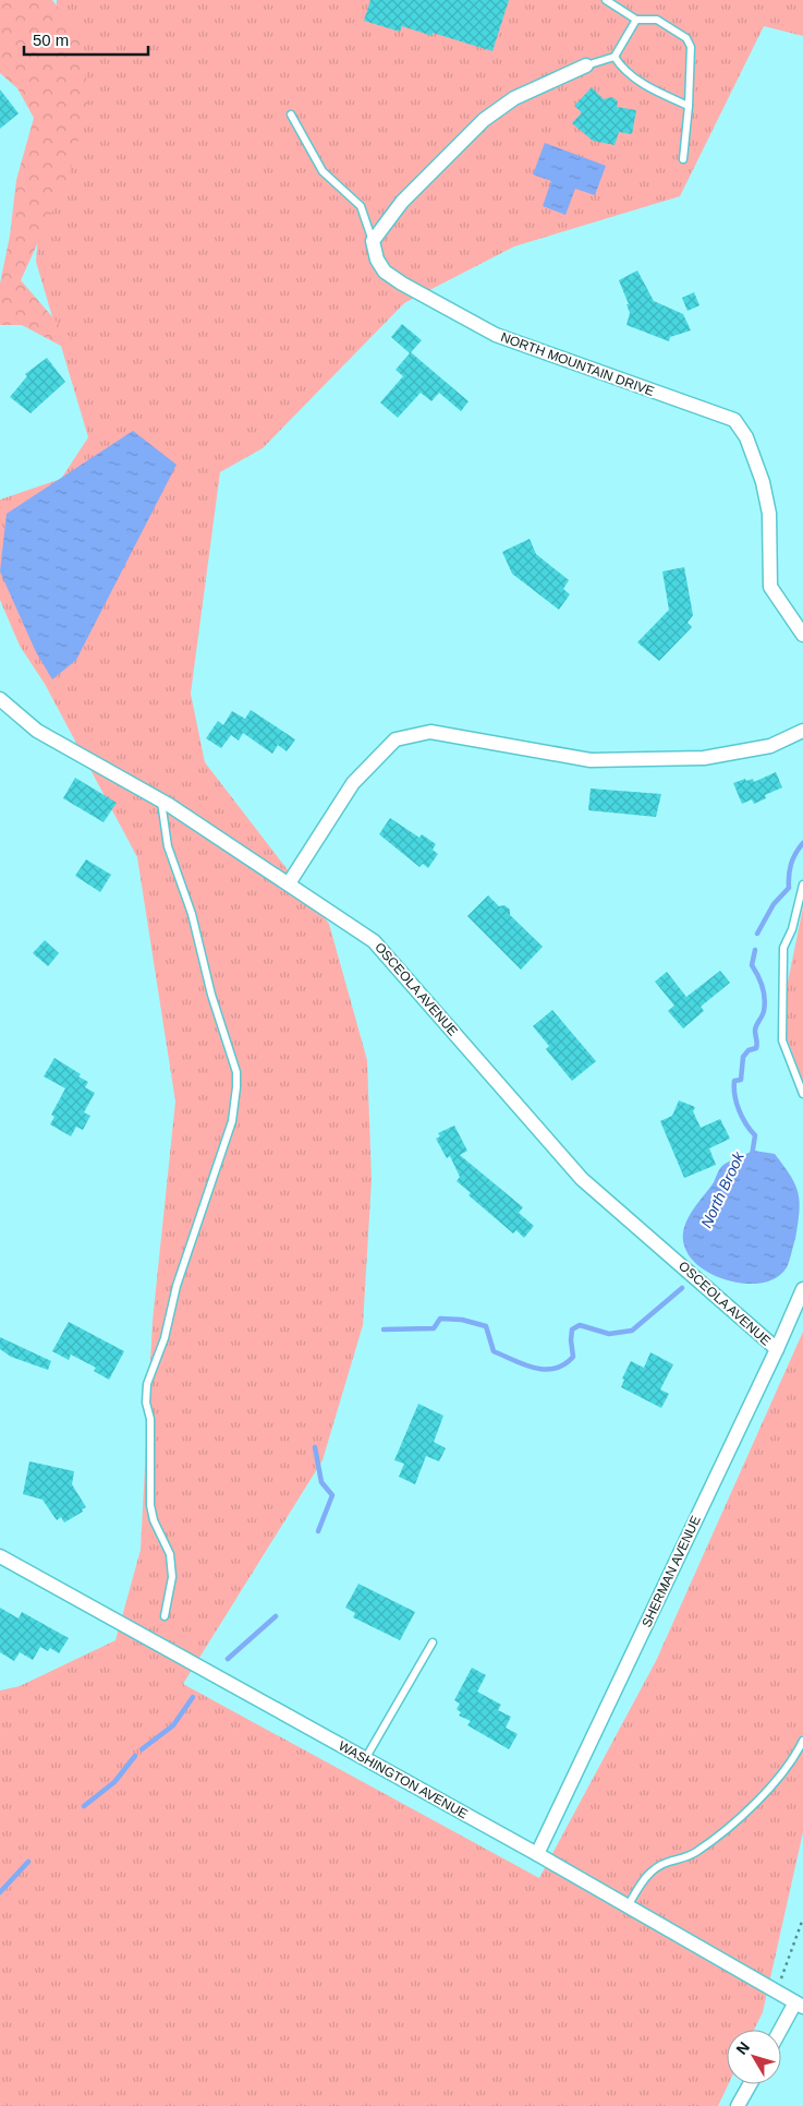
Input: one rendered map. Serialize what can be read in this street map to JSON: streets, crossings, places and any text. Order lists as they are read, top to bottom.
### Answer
{
  "streets": {
    "street": [
      "NORTH MOUNTAIN DRIVE",
      "OSCEOLA AVENUE",
      "SHERMAN AVENUE",
      "WASHINGTON AVENUE"
    ]
  },
  "crossings": [
    ["OSCEOLA AVENUE", "SHERMAN AVENUE"],
    ["SHERMAN AVENUE", "WASHINGTON AVENUE"]
  ],
  "water": ["North Brook"],
  "scale_bar": "50 m",
  "north": "top left"
}
